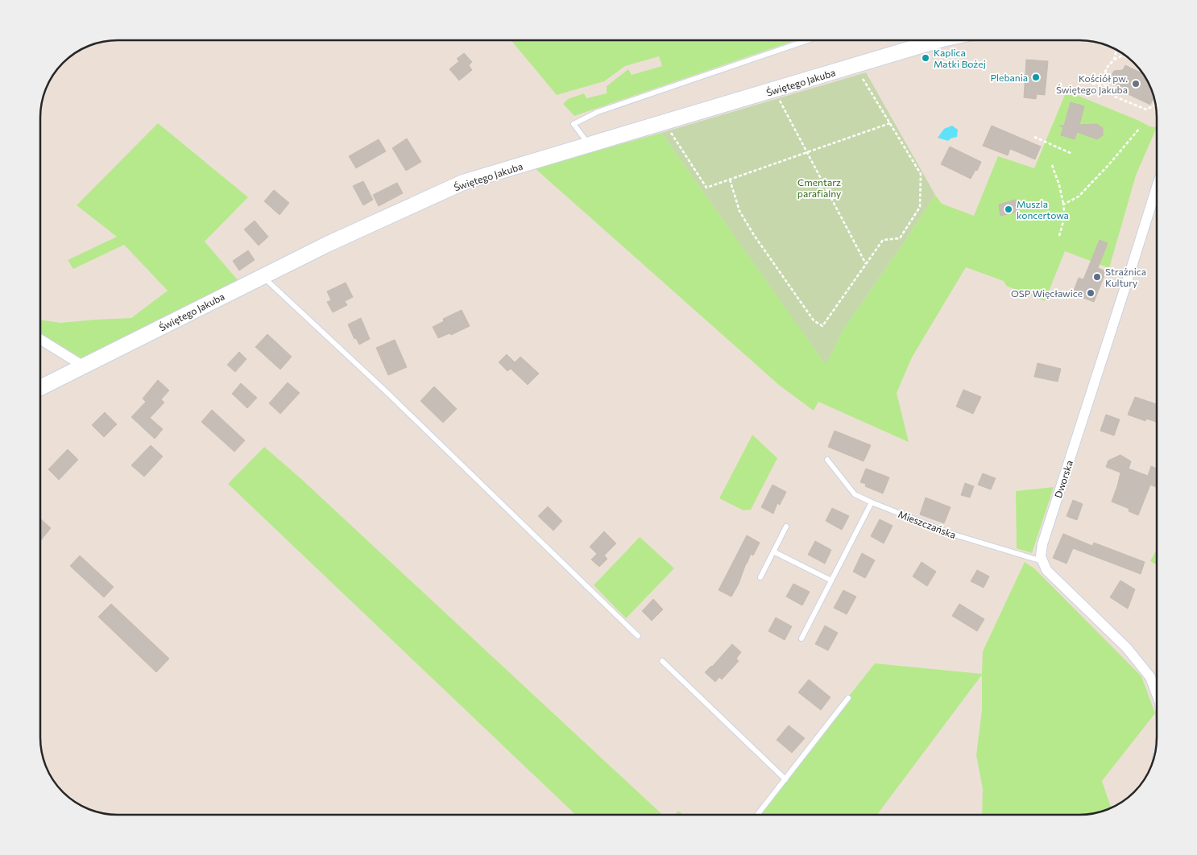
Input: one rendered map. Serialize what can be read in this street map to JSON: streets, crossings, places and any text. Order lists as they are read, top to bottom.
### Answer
{
  "streets": {
    "street": ["Świętego Jakuba", "Dworska"],
    "lane": ["Mieszczańska"]
  },
  "crossings": [
    ["Dworska", "Mieszczańska"]
  ],
  "parks": ["Cmentarz parafialny"],
  "places": [
    "Kaplica Matki Bożej",
    "Plebania",
    "Kościół pw. Świętego Jakuba",
    "Muszla koncertowa",
    "Strażnica Kultury",
    "OSP Więcławice"
  ]
}
